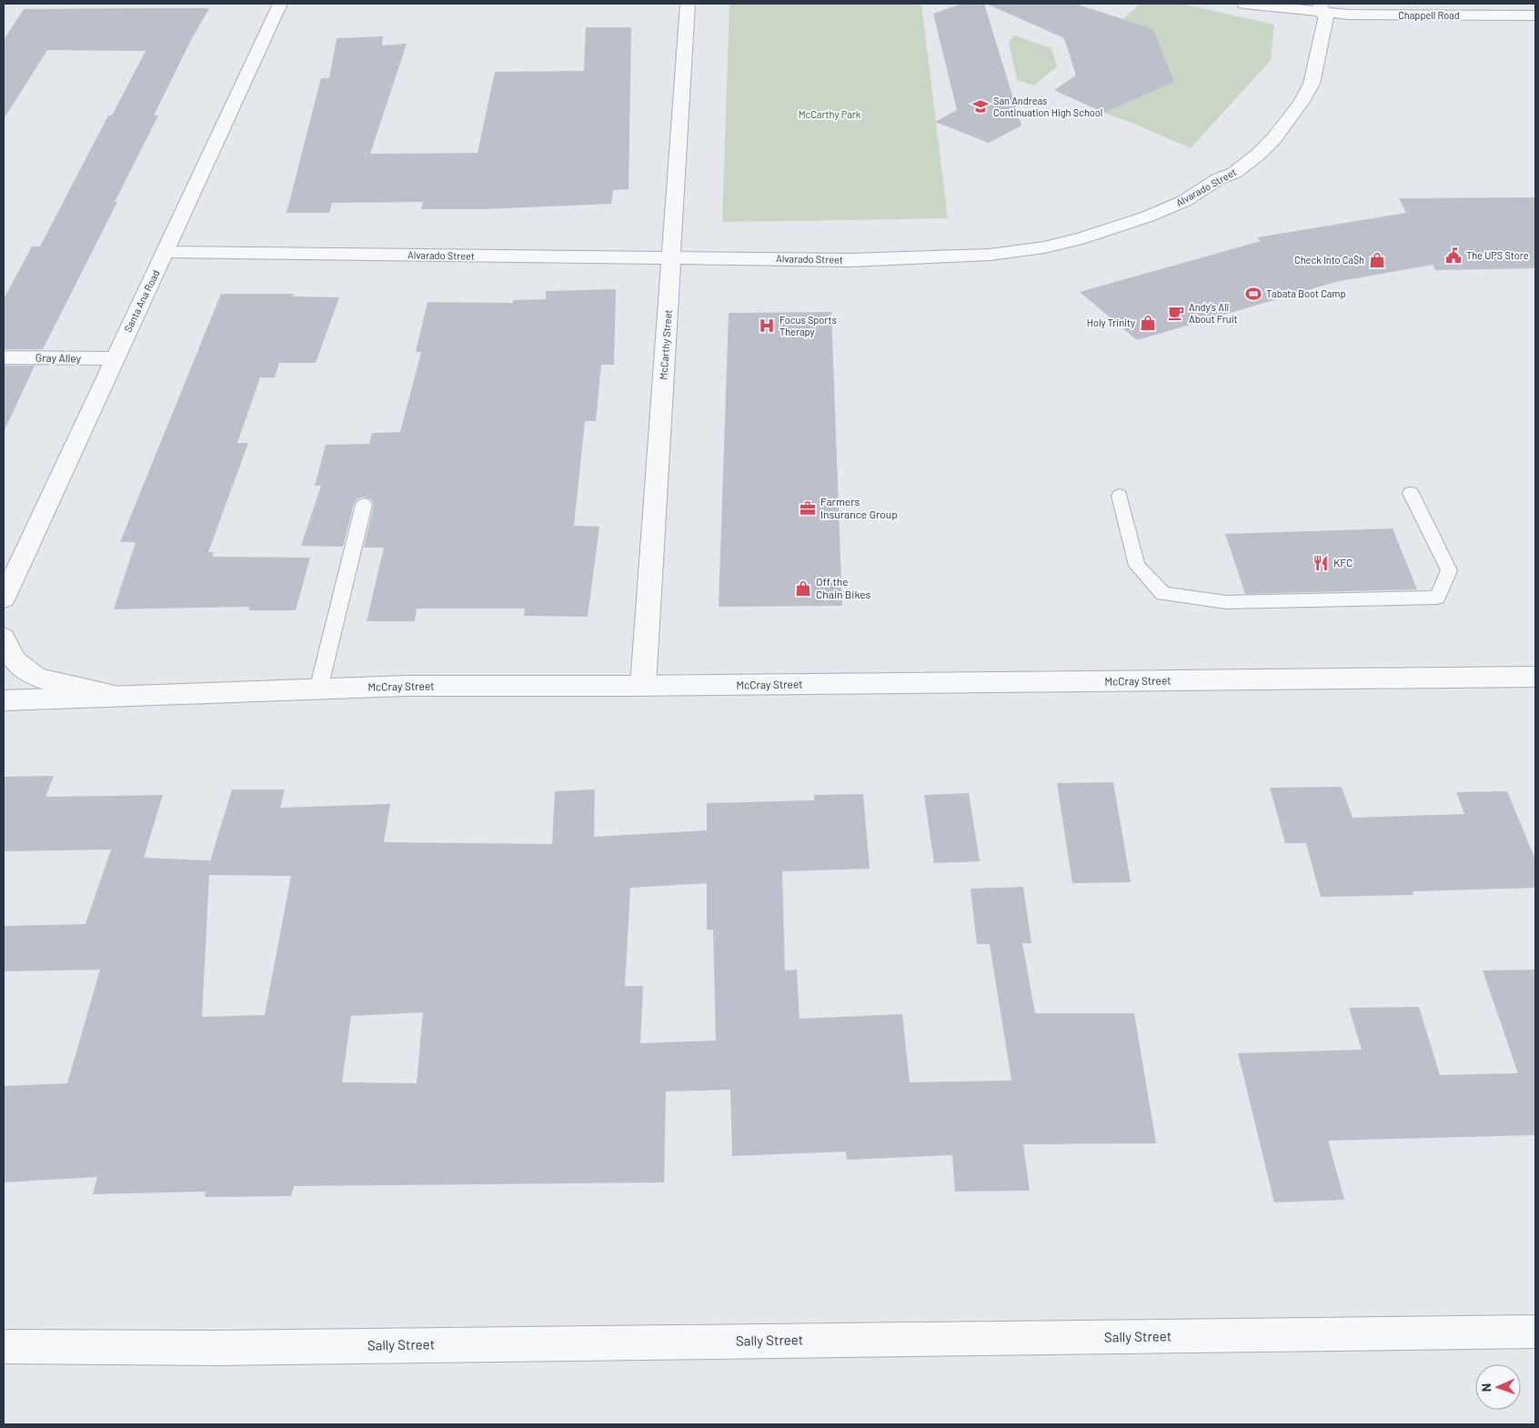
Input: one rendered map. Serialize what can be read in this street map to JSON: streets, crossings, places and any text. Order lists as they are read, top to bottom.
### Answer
{
  "streets": {
    "street": [
      "Chappell Road",
      "Alvarado Street",
      "Santa Ana Road",
      "McCarthy Street",
      "Gray Alley",
      "McCray Street",
      "Sally Street"
    ]
  },
  "crossings": [
    ["Chappell Road", "Alvarado Street"],
    ["Alvarado Street", "Santa Ana Road"],
    ["Alvarado Street", "McCarthy Street"],
    ["Santa Ana Road", "Gray Alley"],
    ["McCarthy Street", "McCray Street"]
  ],
  "parks": ["McCarthy Park"],
  "places": {
    "school or university": ["San Andreas Continuation High School"],
    "public building": ["The UPS Store"],
    "shop": ["Check Into Ca$h", "Holy Trinity", "Off the Chain Bikes"],
    "sports": ["Tabata Boot Camp"],
    "cafe": ["Andy's All About Fruit"],
    "hospital": ["Focus Sports Therapy"],
    "office": ["Farmers Insurance Group"],
    "restaurant": ["KFC"]
  },
  "north": "left"
}
